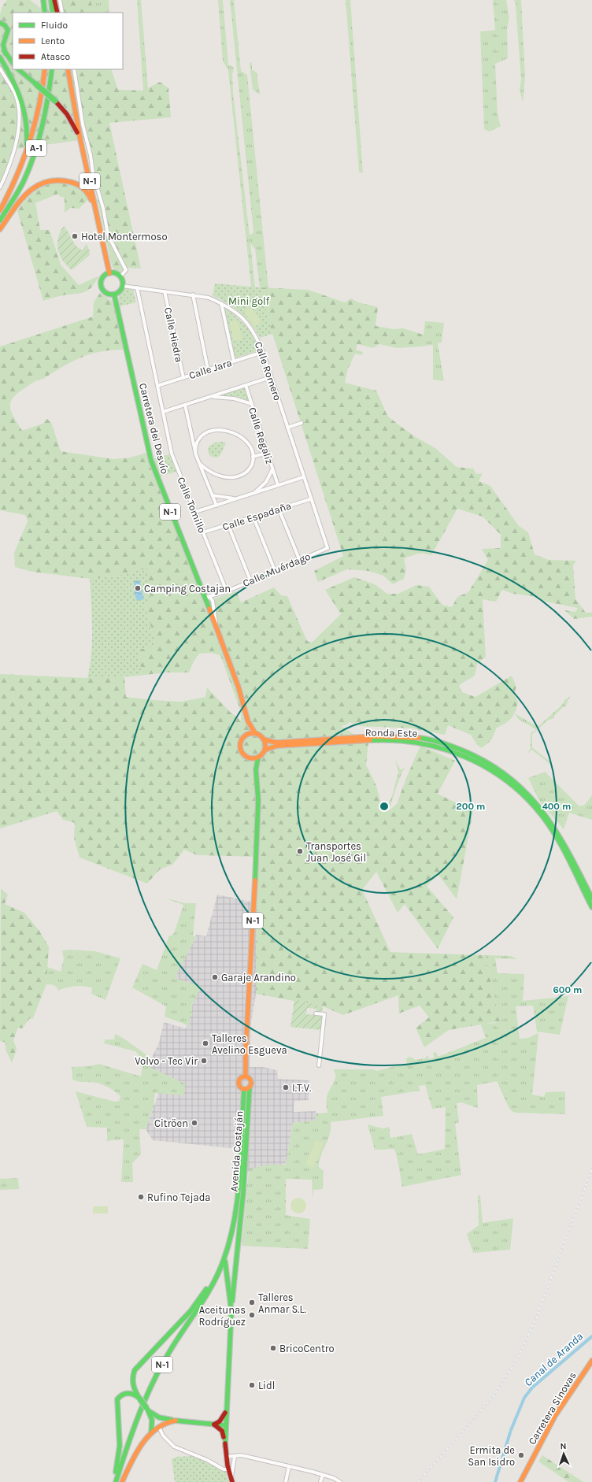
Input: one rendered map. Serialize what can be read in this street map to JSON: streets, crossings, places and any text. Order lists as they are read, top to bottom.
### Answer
{
  "streets": {
    "main road": [
      "A-1",
      "N-1",
      "Carretera del Desvío",
      "Ronda Este",
      "Avenida Costaján",
      "Carretera Sinovas"
    ],
    "street": [
      "Calle Hiedra",
      "Calle Jara",
      "Calle Romero",
      "Calle Regaliz",
      "Calle Tomillo",
      "Calle Espadaña",
      "Calle Muérdago"
    ]
  },
  "crossings": [
    ["N-1", "Calle Romero"],
    ["N-1", "Carretera del Desvío"],
    ["N-1", "Ronda Este"],
    ["N-1", "Avenida Costaján"],
    ["Calle Hiedra", "Calle Jara"],
    ["Calle Hiedra", "Calle Romero"],
    ["Calle Jara", "Calle Romero"],
    ["Calle Jara", "Calle Tomillo"],
    ["Calle Romero", "Carretera del Desvío"],
    ["Calle Romero", "Calle Tomillo"],
    ["Calle Romero", "Calle Espadaña"],
    ["Calle Romero", "Calle Muérdago"],
    ["Carretera del Desvío", "Calle Muérdago"],
    ["Carretera del Desvío", "Ronda Este"],
    ["Calle Tomillo", "Calle Espadaña"],
    ["Calle Tomillo", "Calle Muérdago"]
  ],
  "water": ["Canal de Aranda"],
  "parks": ["Mini golf"],
  "places": [
    "Hotel Montermoso",
    "Camping Costajan",
    "Transportes Juan José Gil",
    "Garaje Arandino",
    "Talleres Avelino Esgueva",
    "Volvo - Tec Vir",
    "I.T.V.",
    "Citröen",
    "Rufino Tejada",
    "Talleres Anmar S.L.",
    "Aceitunas Rodríguez",
    "BricoCentro",
    "Lidl",
    "Ermita de San Isidro"
  ],
  "legend": ["Fluido", "Lento", "Atasco"],
  "north": "top",
  "rings": ["200 m", "400 m", "600 m"]
}
